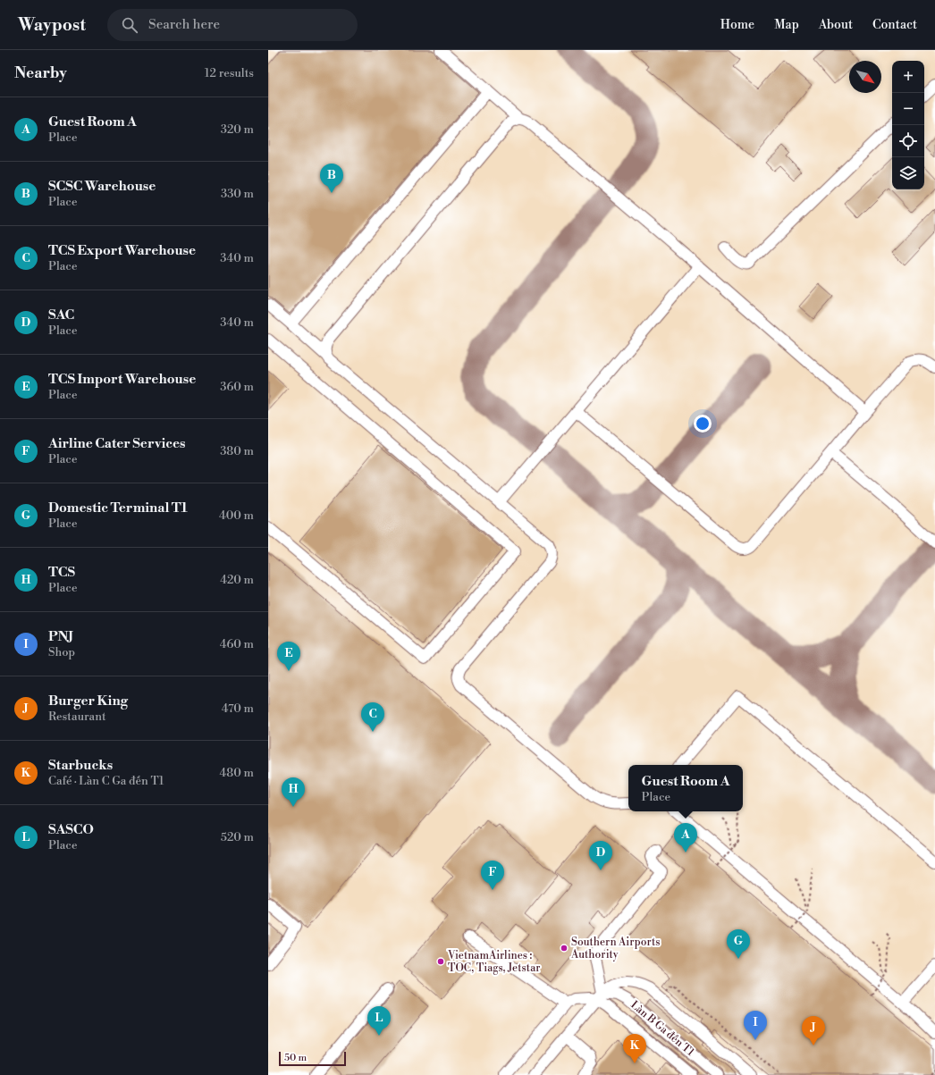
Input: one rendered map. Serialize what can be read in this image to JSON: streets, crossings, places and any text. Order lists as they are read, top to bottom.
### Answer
{
  "streets": {
    "street": ["Làn B Ga đến T1"]
  },
  "places": ["Southern Airports Authority", "VietnamAirlines : TOC, Tiags, Jetstar"],
  "scale_bar": "50 m",
  "north": "bottom right",
  "page": {
    "header": "Waypost",
    "search": "Search here",
    "nav": [
      "Home",
      "Map",
      "About",
      "Contact"
    ],
    "heading": ["Nearby", "12 results"],
    "map_buttons": ["+", "−"],
    "list": [
      {
        "mark": "A",
        "name": "Guest Room A",
        "note": "Place",
        "value": "320 m"
      },
      {
        "mark": "B",
        "name": "SCSC Warehouse",
        "note": "Place",
        "value": "330 m"
      },
      {
        "mark": "C",
        "name": "TCS Export Warehouse",
        "note": "Place",
        "value": "340 m"
      },
      {
        "mark": "D",
        "name": "SAC",
        "note": "Place",
        "value": "340 m"
      },
      {
        "mark": "E",
        "name": "TCS Import Warehouse",
        "note": "Place",
        "value": "360 m"
      },
      {
        "mark": "F",
        "name": "Airline Cater Services",
        "note": "Place",
        "value": "380 m"
      },
      {
        "mark": "G",
        "name": "Domestic Terminal T1",
        "note": "Place",
        "value": "400 m"
      },
      {
        "mark": "H",
        "name": "TCS",
        "note": "Place",
        "value": "420 m"
      },
      {
        "mark": "I",
        "name": "PNJ",
        "note": "Shop",
        "value": "460 m"
      },
      {
        "mark": "J",
        "name": "Burger King",
        "note": "Restaurant",
        "value": "470 m"
      },
      {
        "mark": "K",
        "name": "Starbucks",
        "note": "Café · Làn C Ga đến T1",
        "value": "480 m"
      },
      {
        "mark": "L",
        "name": "SASCO",
        "note": "Place",
        "value": "520 m"
      }
    ],
    "pins": [
      "B",
      "E",
      "C",
      "H",
      "A",
      "D",
      "F",
      "G",
      "L",
      "I",
      "J",
      "K"
    ],
    "popup": ["Guest Room A", "Place"],
    "scale": "50 m"
  }
}
